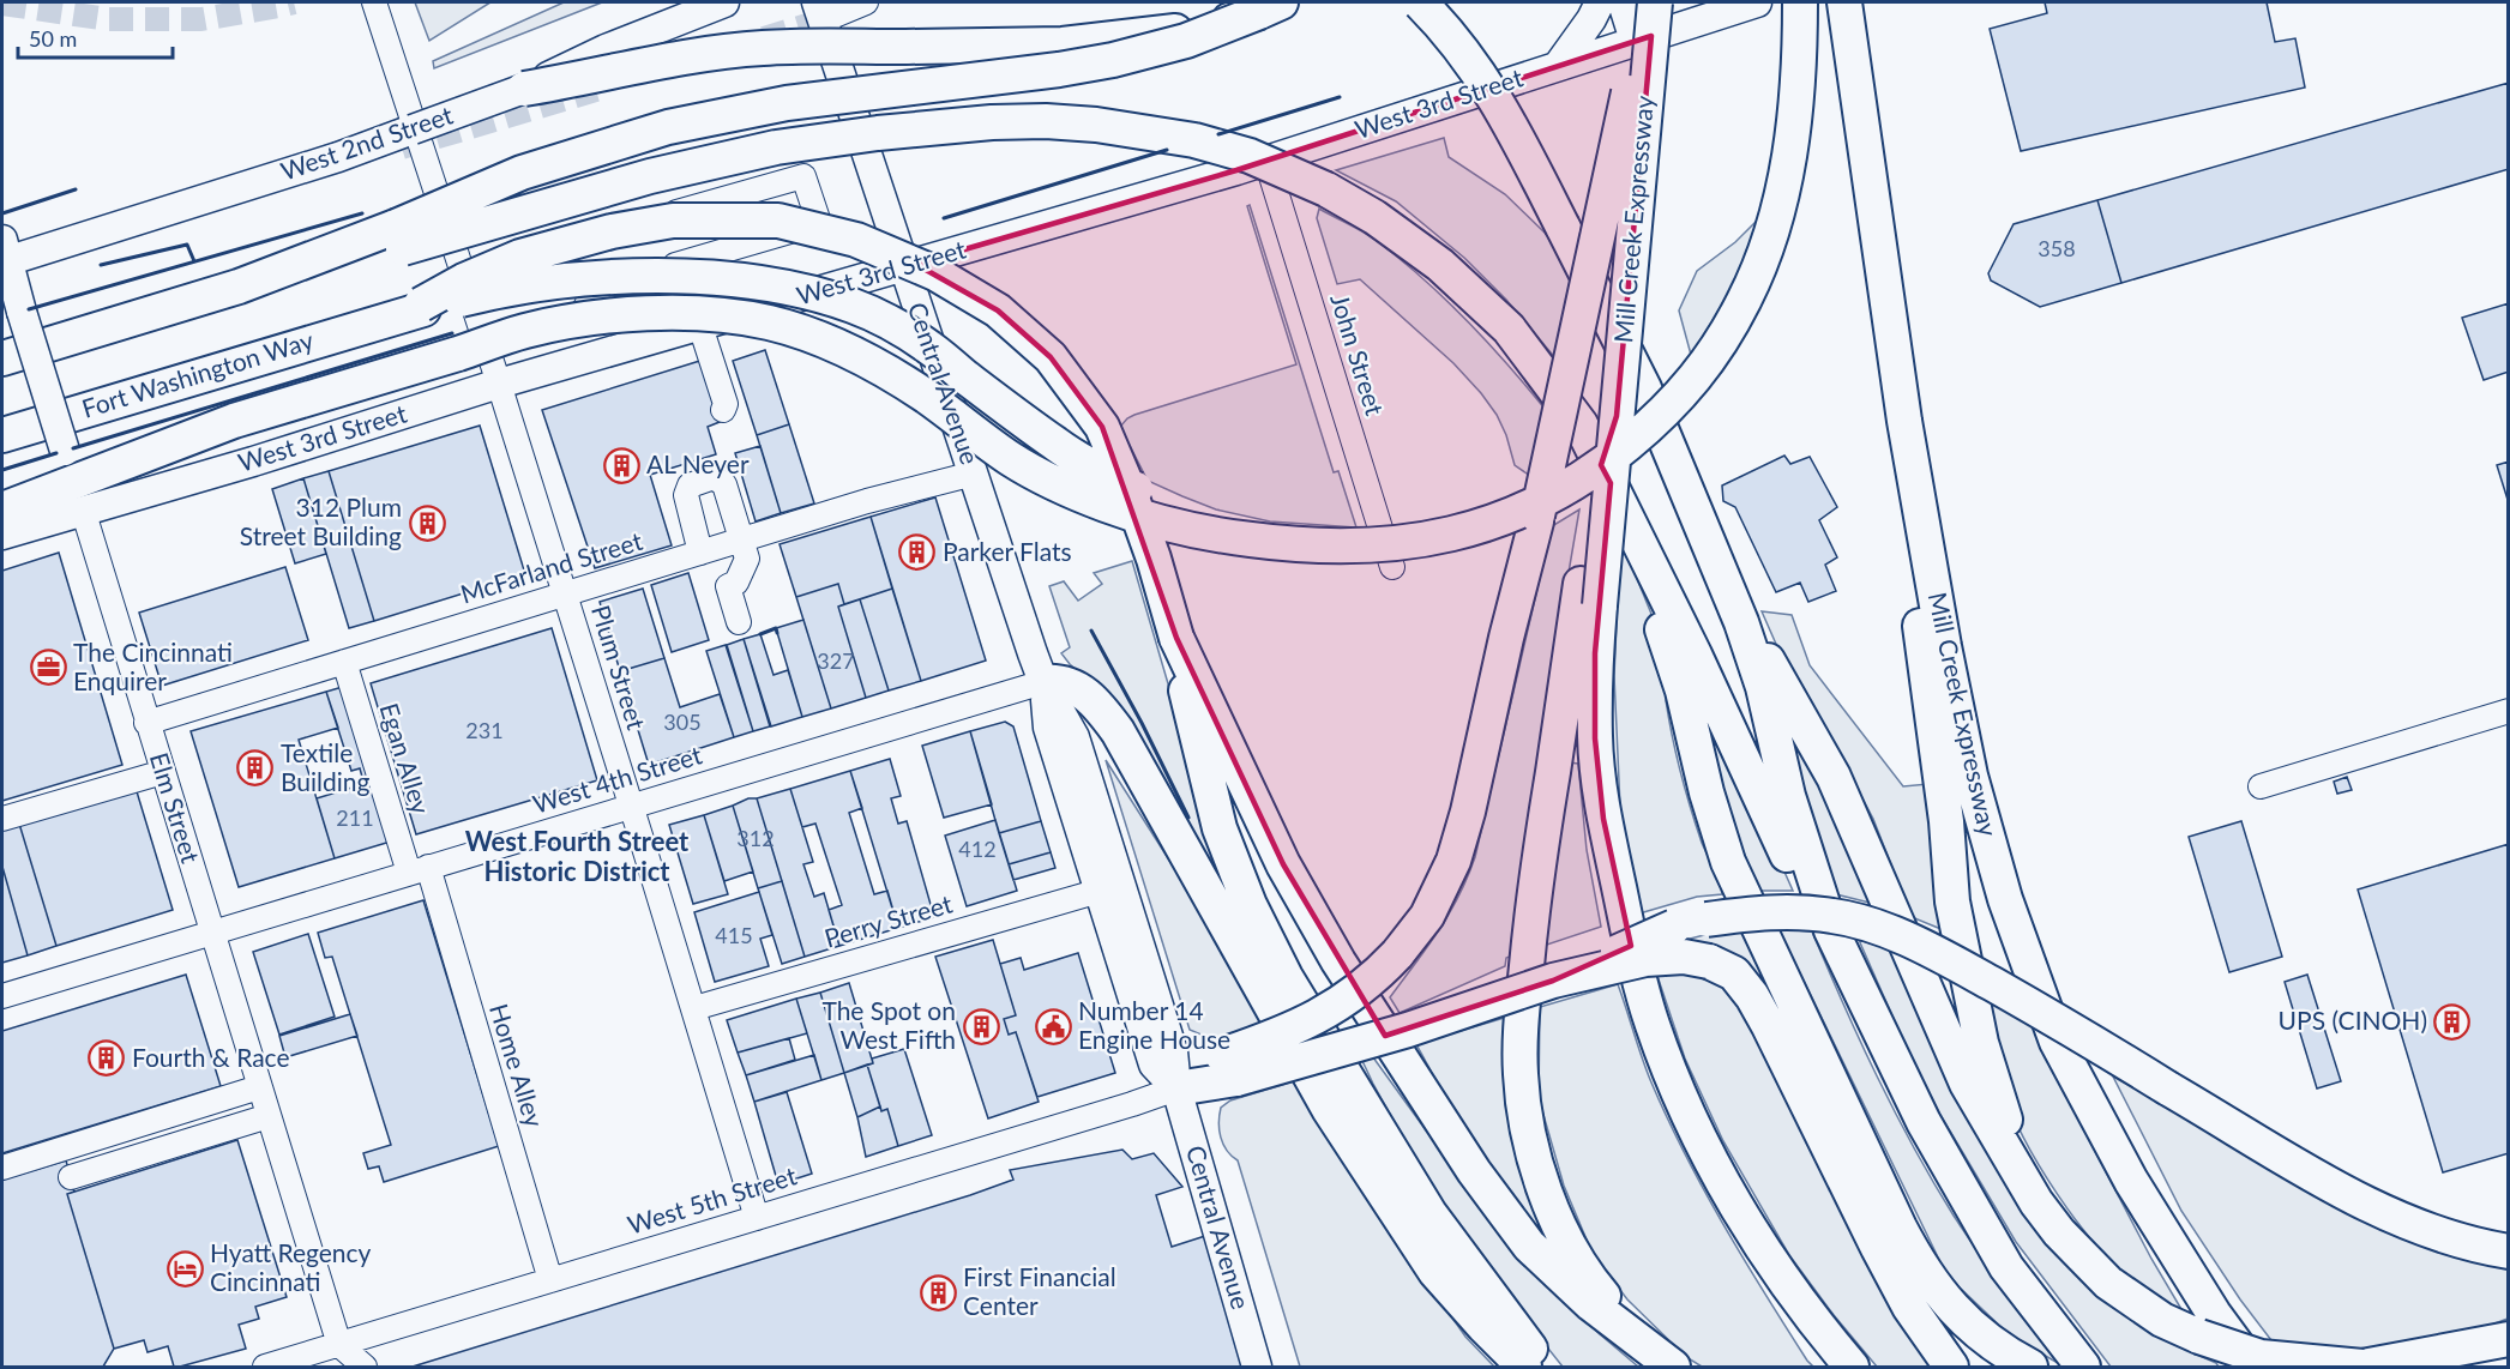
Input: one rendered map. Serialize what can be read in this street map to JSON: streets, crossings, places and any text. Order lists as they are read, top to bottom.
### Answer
{
  "streets": {
    "highway": ["Mill Creek Expressway", "Fort Washington Way"],
    "main road": [
      "West 3rd Street",
      "West 2nd Street",
      "Central Avenue",
      "Elm Street"
    ],
    "street": [
      "John Street",
      "McFarland Street",
      "Plum Street",
      "Egan Alley",
      "West 4th Street",
      "Perry Street",
      "Home Alley",
      "West 5th Street"
    ]
  },
  "crossings": [
    ["West 3rd Street", "John Street"],
    ["West 3rd Street", "Central Avenue"],
    ["West 3rd Street", "Plum Street"],
    ["West 3rd Street", "Elm Street"],
    ["West 2nd Street", "Elm Street"],
    ["Central Avenue", "McFarland Street"],
    ["Central Avenue", "West 4th Street"],
    ["Central Avenue", "Perry Street"],
    ["Central Avenue", "West 5th Street"],
    ["McFarland Street", "Plum Street"],
    ["McFarland Street", "Egan Alley"],
    ["McFarland Street", "Elm Street"],
    ["Plum Street", "West 4th Street"],
    ["Plum Street", "Perry Street"],
    ["Plum Street", "West 5th Street"],
    ["Egan Alley", "West 4th Street"],
    ["Egan Alley", "Home Alley"],
    ["West 4th Street", "Elm Street"],
    ["West 4th Street", "Home Alley"],
    ["Elm Street", "West 5th Street"],
    ["Home Alley", "West 5th Street"]
  ],
  "districts": ["West Fourth Street Historic District"],
  "places": {
    "building": [
      "AL Neyer",
      "312 Plum Street Building",
      "Parker Flats",
      "Textile Building",
      "UPS (CINOH)",
      "The Spot on West Fifth",
      "Fourth & Race",
      "First Financial Center"
    ],
    "office": ["The Cincinnati Enquirer"],
    "public building": ["Number 14 Engine House"],
    "hotel": ["Hyatt Regency Cincinnati"]
  },
  "house_numbers": [
    "358",
    "327",
    "305",
    "231",
    "211",
    "312",
    "412",
    "415"
  ],
  "scale_bar": "50 m"
}
